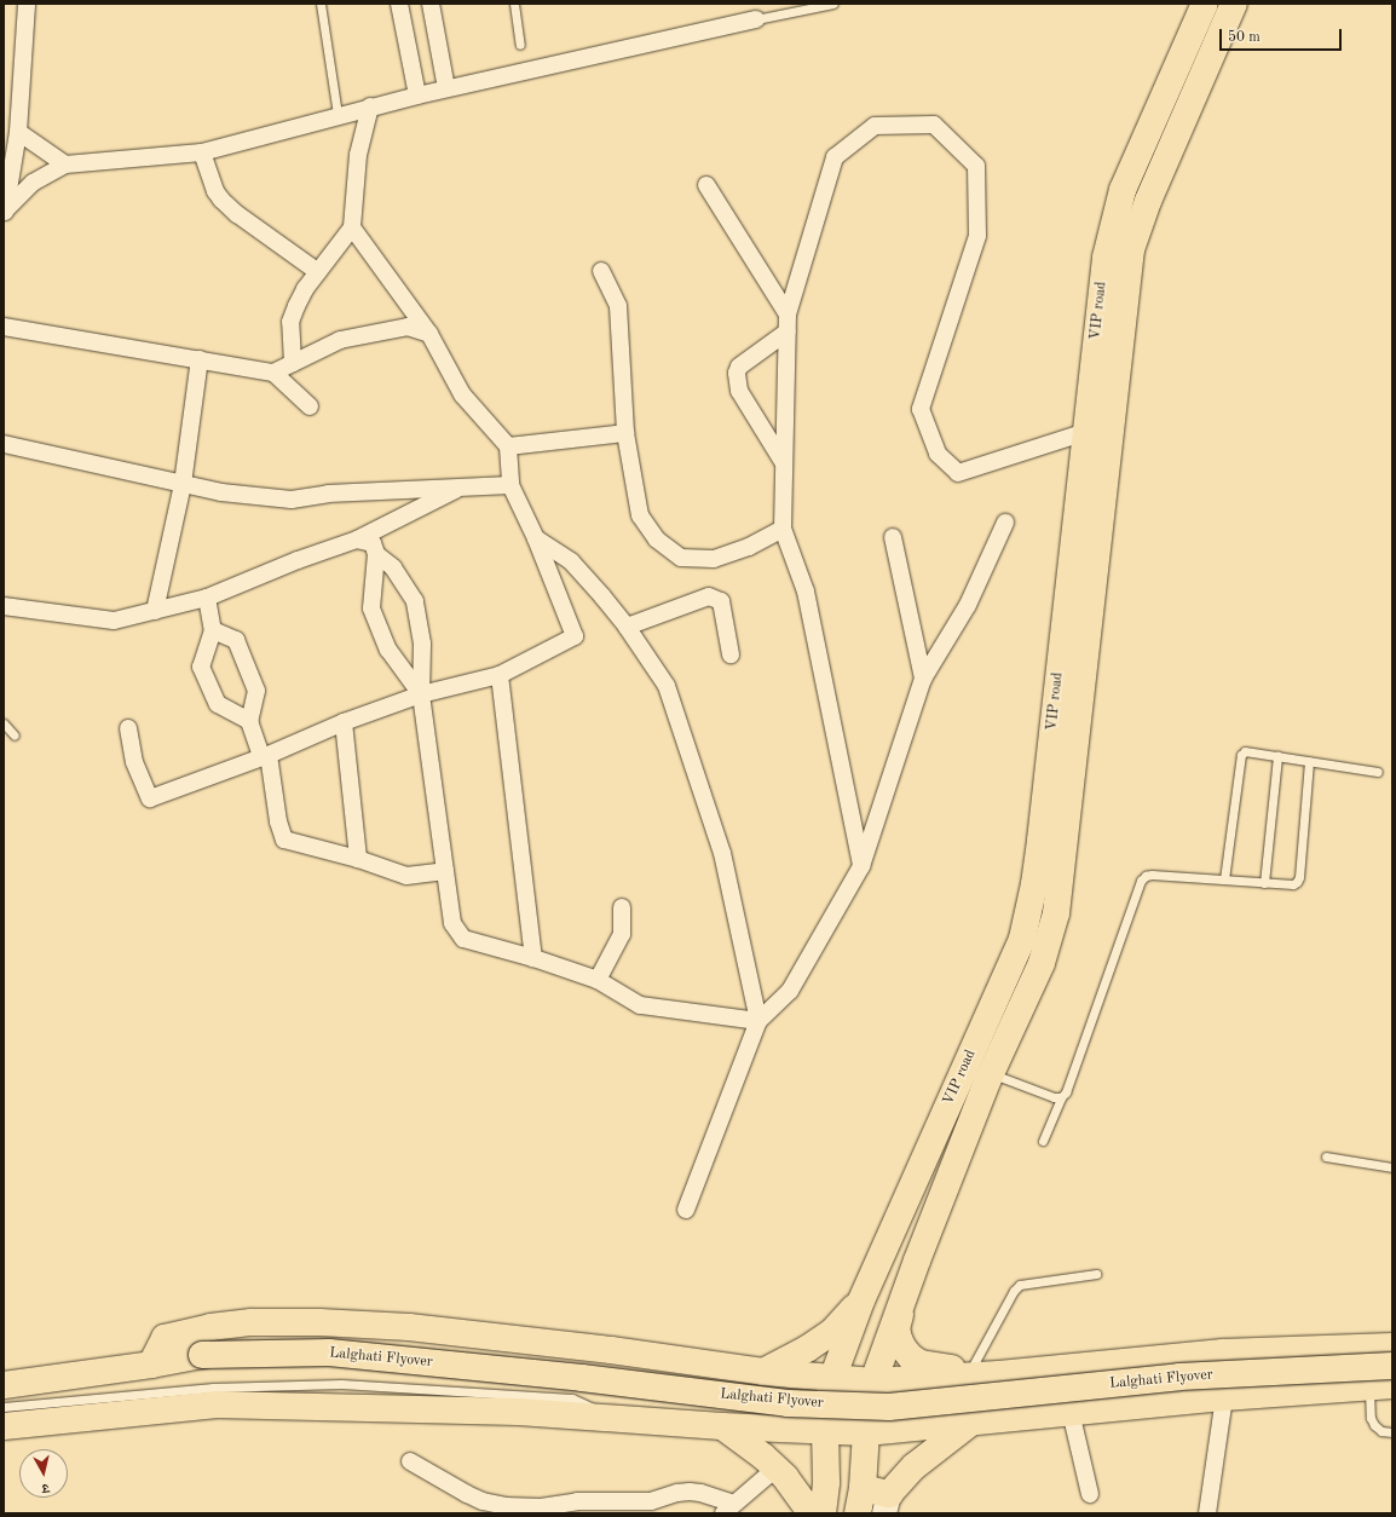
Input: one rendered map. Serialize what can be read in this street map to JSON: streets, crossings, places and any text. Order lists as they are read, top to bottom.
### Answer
{
  "streets": {
    "main road": ["VIP road", "Lalghati Flyover"]
  },
  "scale_bar": "50 m",
  "north": "bottom"
}
